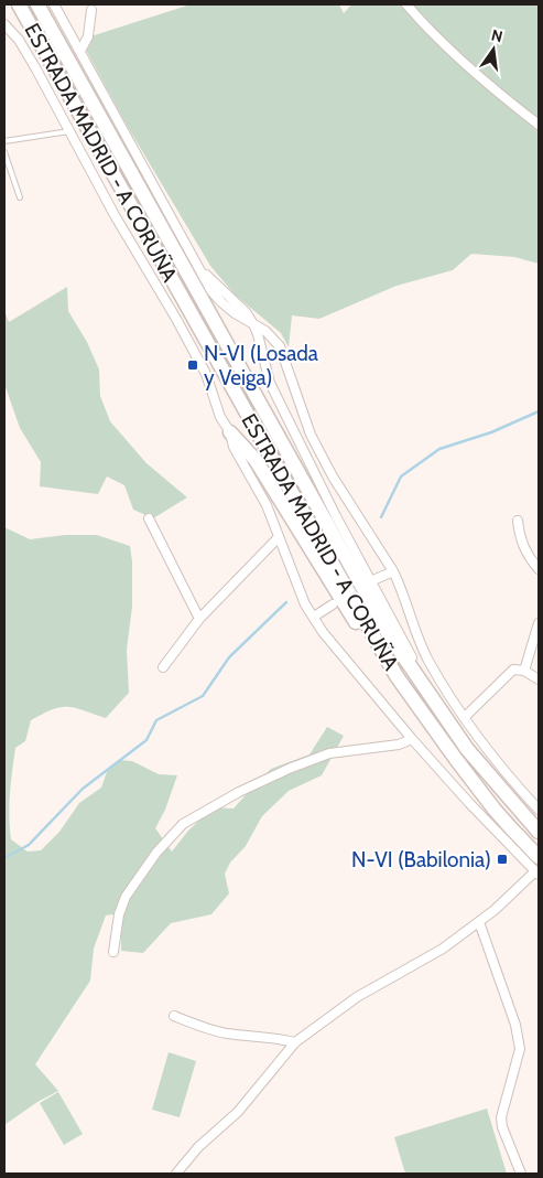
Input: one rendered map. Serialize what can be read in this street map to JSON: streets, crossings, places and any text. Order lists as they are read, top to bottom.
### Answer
{
  "streets": {
    "highway": ["ESTRADA MADRID - A CORUÑA"]
  },
  "places": {
    "transit": ["N-VI (Losada y Veiga)", "N-VI (Babilonia)"]
  },
  "north": "top"
}
